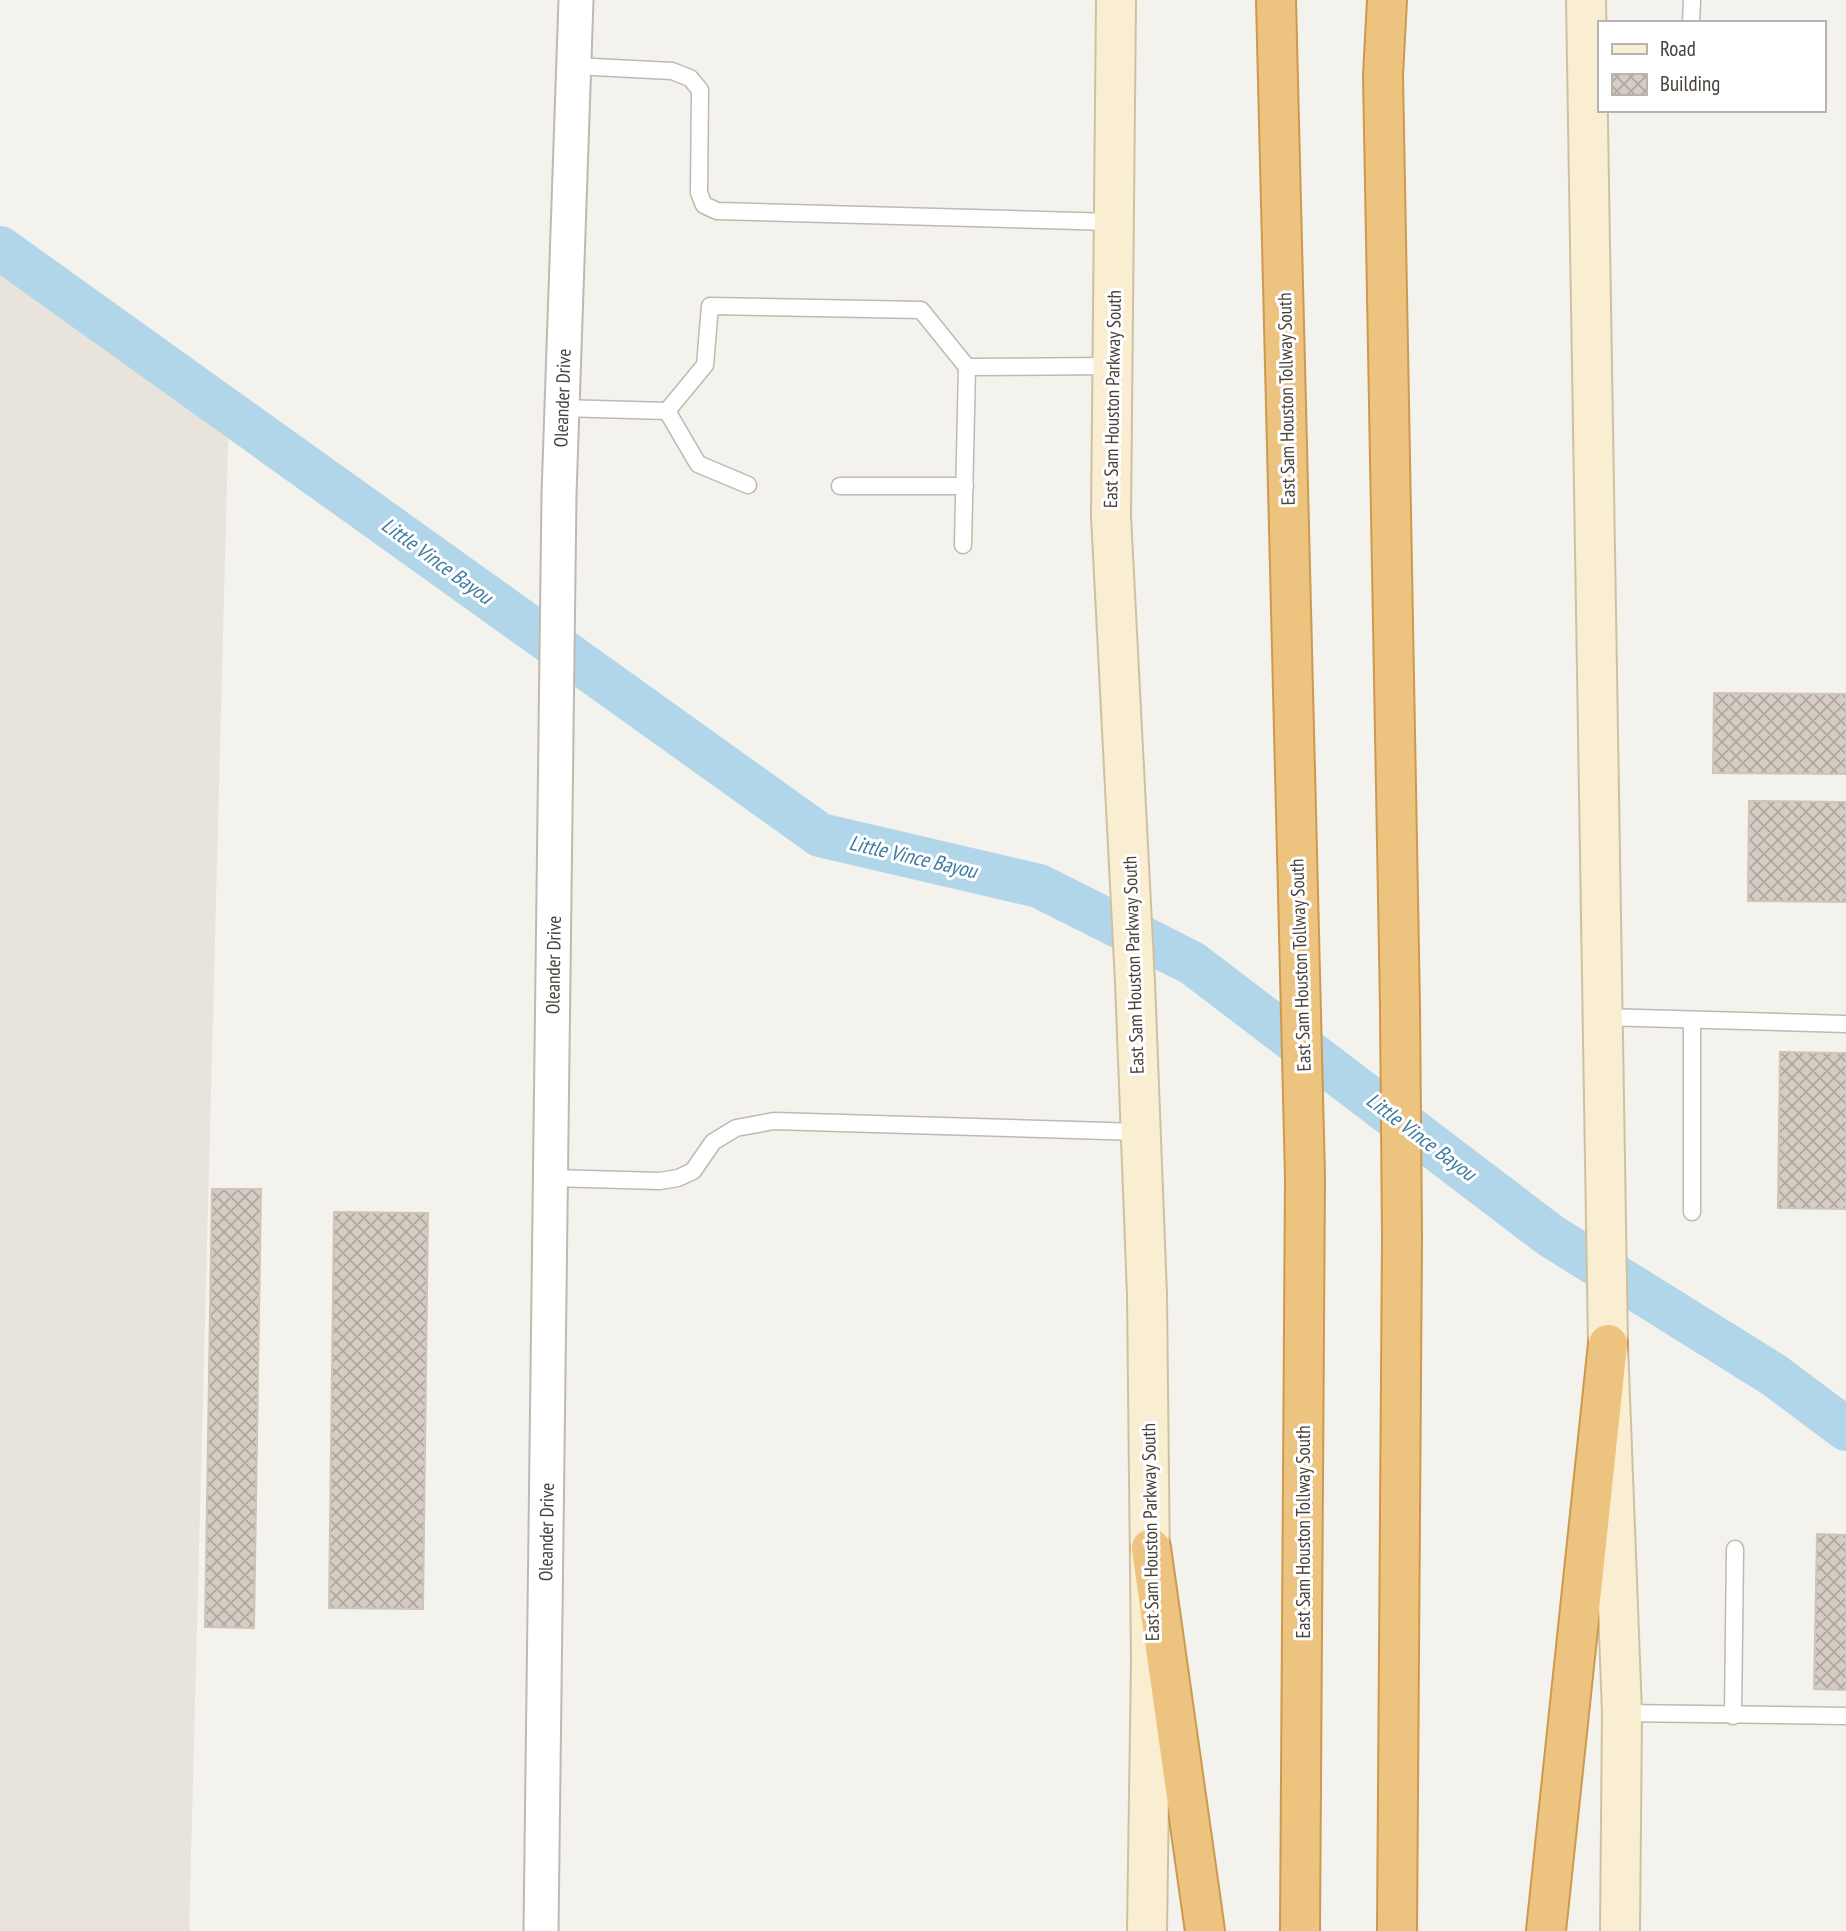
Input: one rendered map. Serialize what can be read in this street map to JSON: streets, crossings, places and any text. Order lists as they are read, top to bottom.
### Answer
{
  "streets": {
    "highway": ["East Sam Houston Tollway South"],
    "main road": ["East Sam Houston Parkway South"],
    "street": ["Oleander Drive"]
  },
  "water": ["Little Vince Bayou"],
  "legend": ["Road", "Building"]
}
